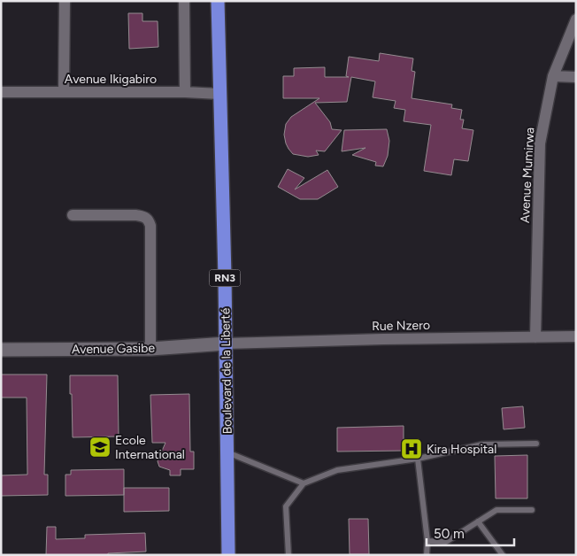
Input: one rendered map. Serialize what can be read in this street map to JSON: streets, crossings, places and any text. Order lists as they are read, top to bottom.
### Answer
{
  "streets": {
    "highway": ["RN3", "Boulevard de la Liberté"],
    "street": [
      "Avenue Ikigabiro",
      "Avenue Mumirwa",
      "Rue Nzero",
      "Avenue Gasibe"
    ]
  },
  "crossings": [
    ["Avenue Ikigabiro", "Boulevard de la Liberté"],
    ["Avenue Mumirwa", "Rue Nzero"],
    ["Rue Nzero", "Avenue Gasibe"],
    ["Rue Nzero", "Boulevard de la Liberté"],
    ["Avenue Gasibe", "Boulevard de la Liberté"]
  ],
  "places": {
    "school or university": ["Ecole International"],
    "hospital": ["Kira Hospital"]
  },
  "scale_bar": "50 m"
}
